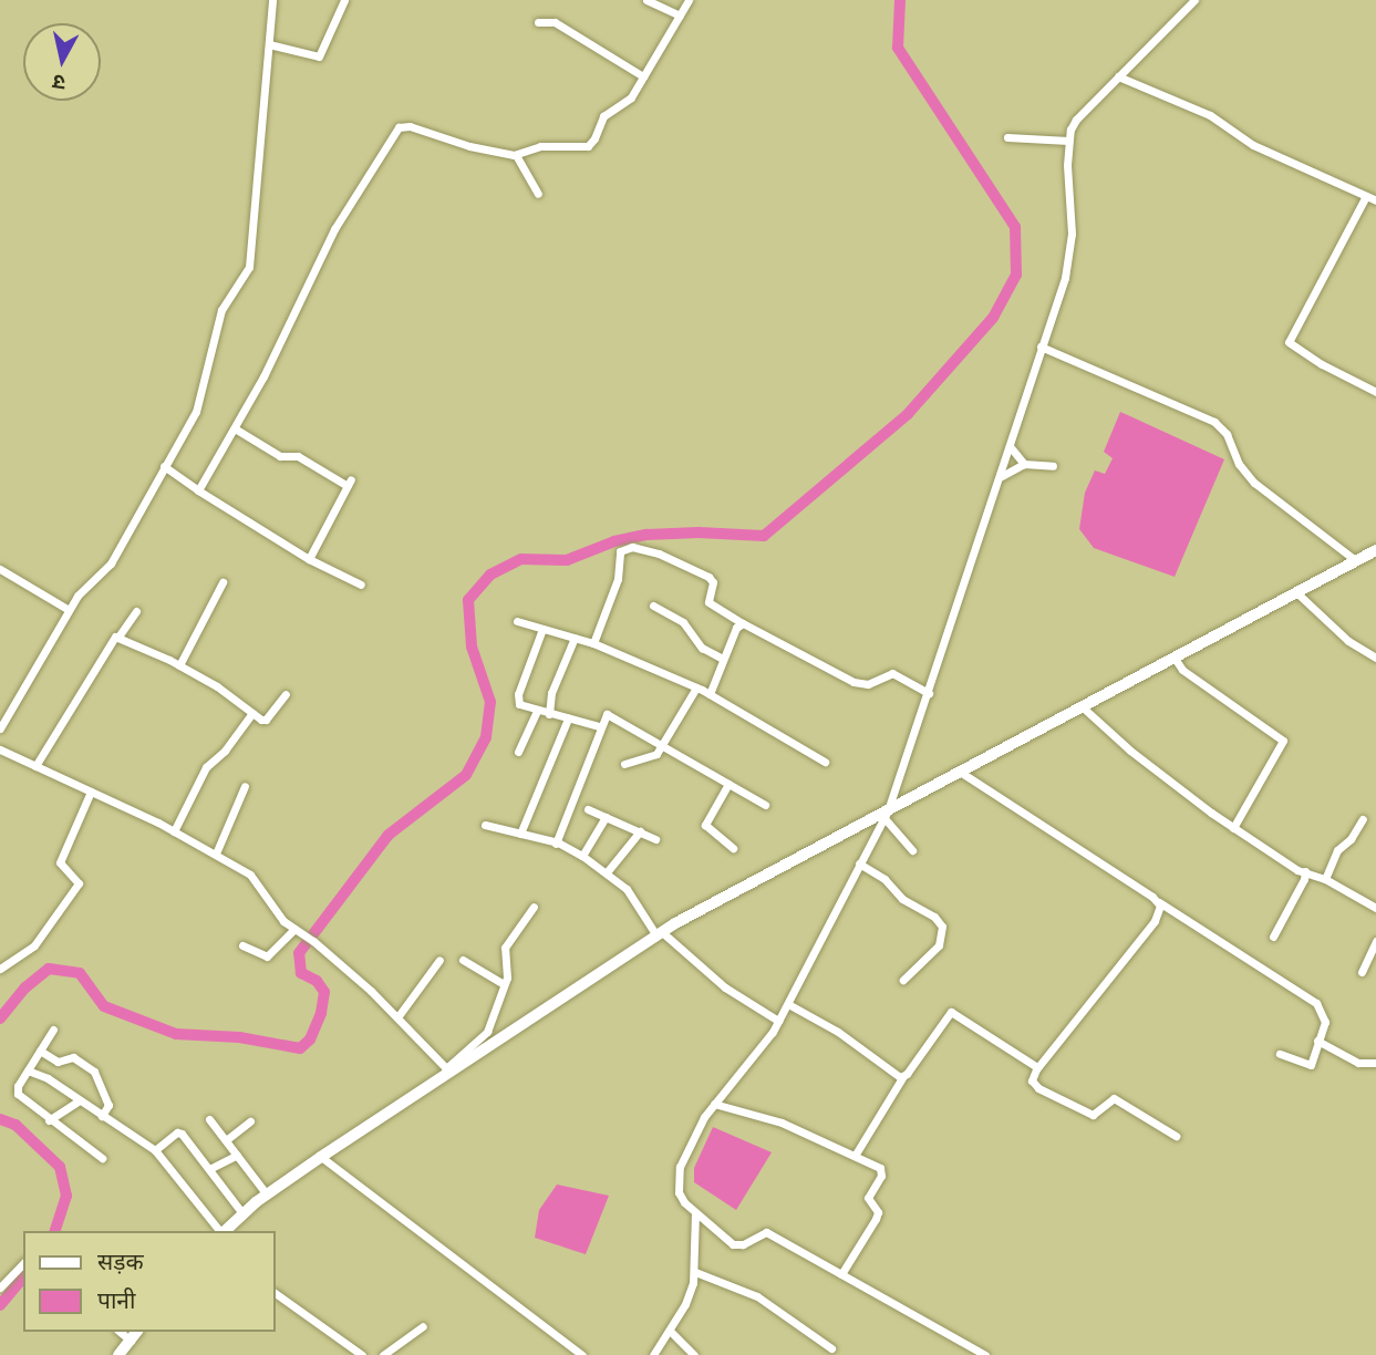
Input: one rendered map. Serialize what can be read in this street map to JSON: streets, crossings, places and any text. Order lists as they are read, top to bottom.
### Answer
{
  "legend": ["सड़क", "पानी"],
  "north": "bottom"
}
